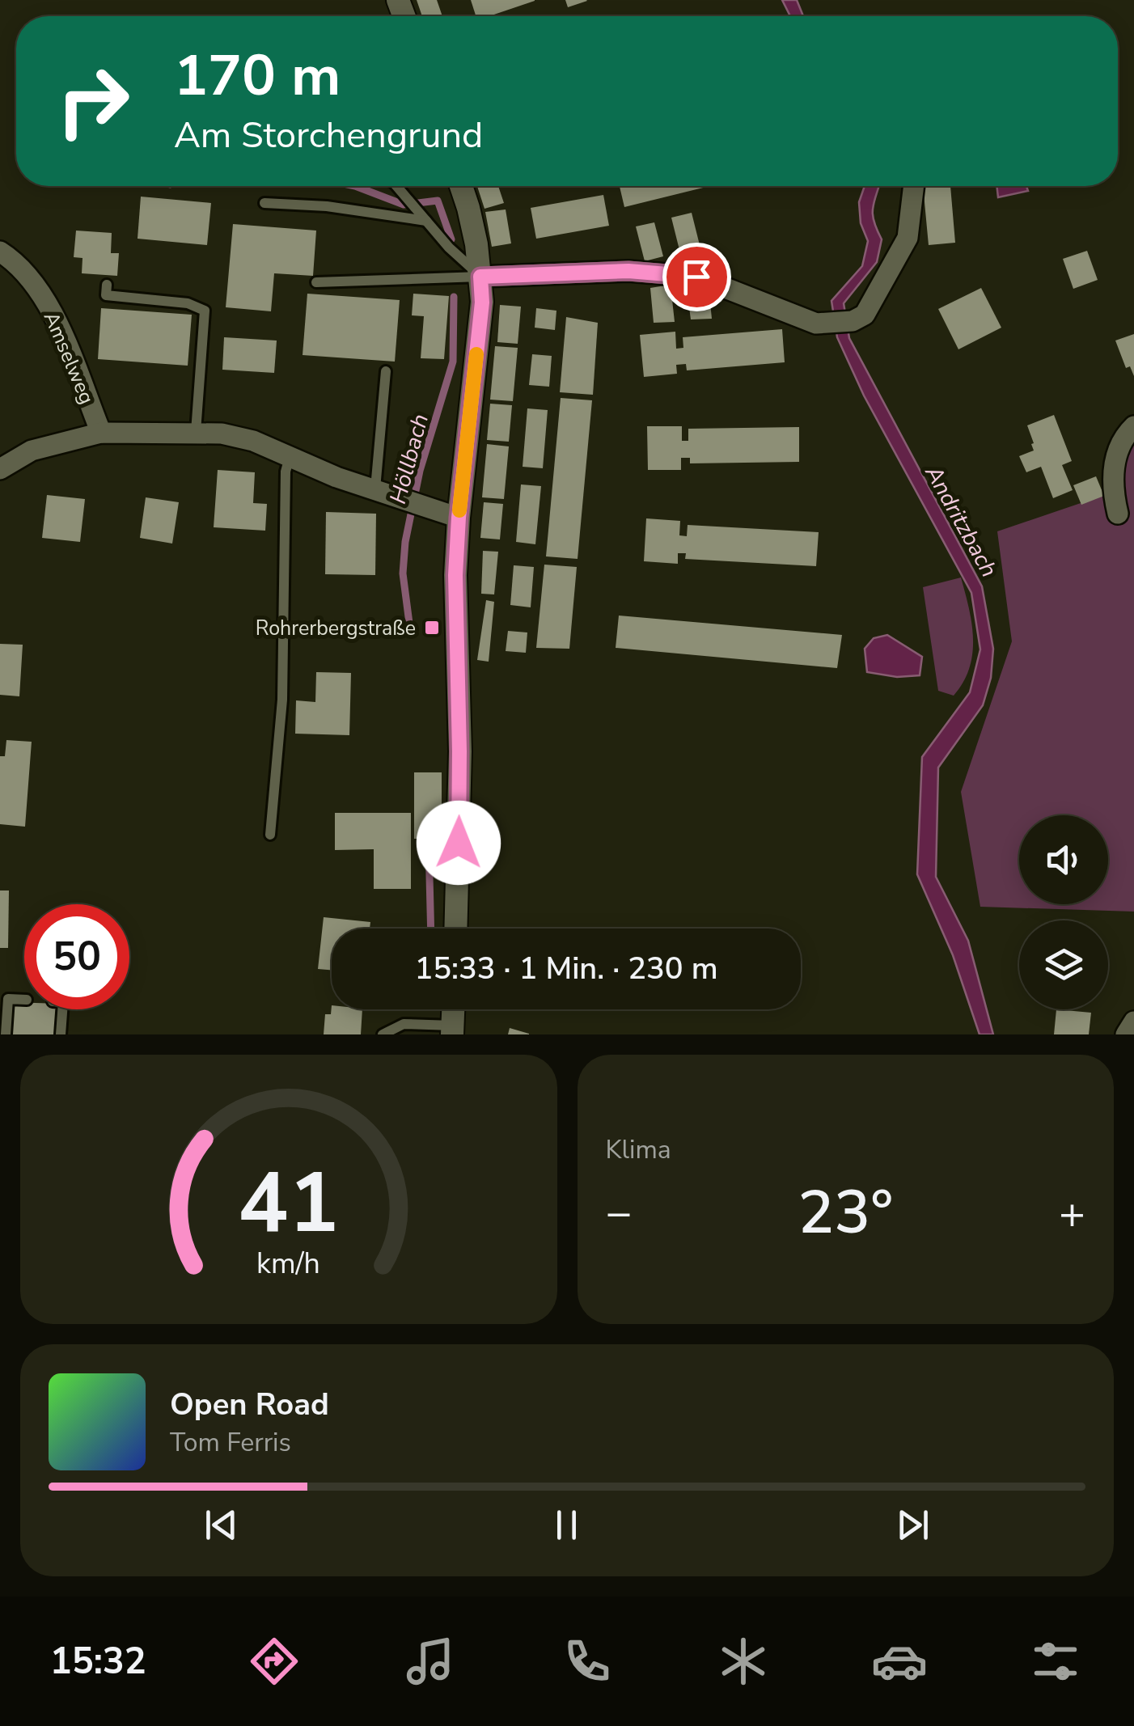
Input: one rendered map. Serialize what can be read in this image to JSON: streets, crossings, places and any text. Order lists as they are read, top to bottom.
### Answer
{
  "streets": {
    "street": ["Amselweg"]
  },
  "water": ["Höllbach", "Andritzbach"],
  "places": {
    "transit": ["Rohrerbergstraße"]
  },
  "page": {
    "turn": ["170 m", "Am Storchengrund"],
    "limit": "50",
    "trip": "15:33 · 1 Min. · 230 m",
    "tile": "Klima",
    "heat": ["−", "23°", "+"],
    "song": ["Open Road", "Tom Ferris"],
    "tabs": "15:32",
    "gauge": ["41", "km/h"]
  }
}
